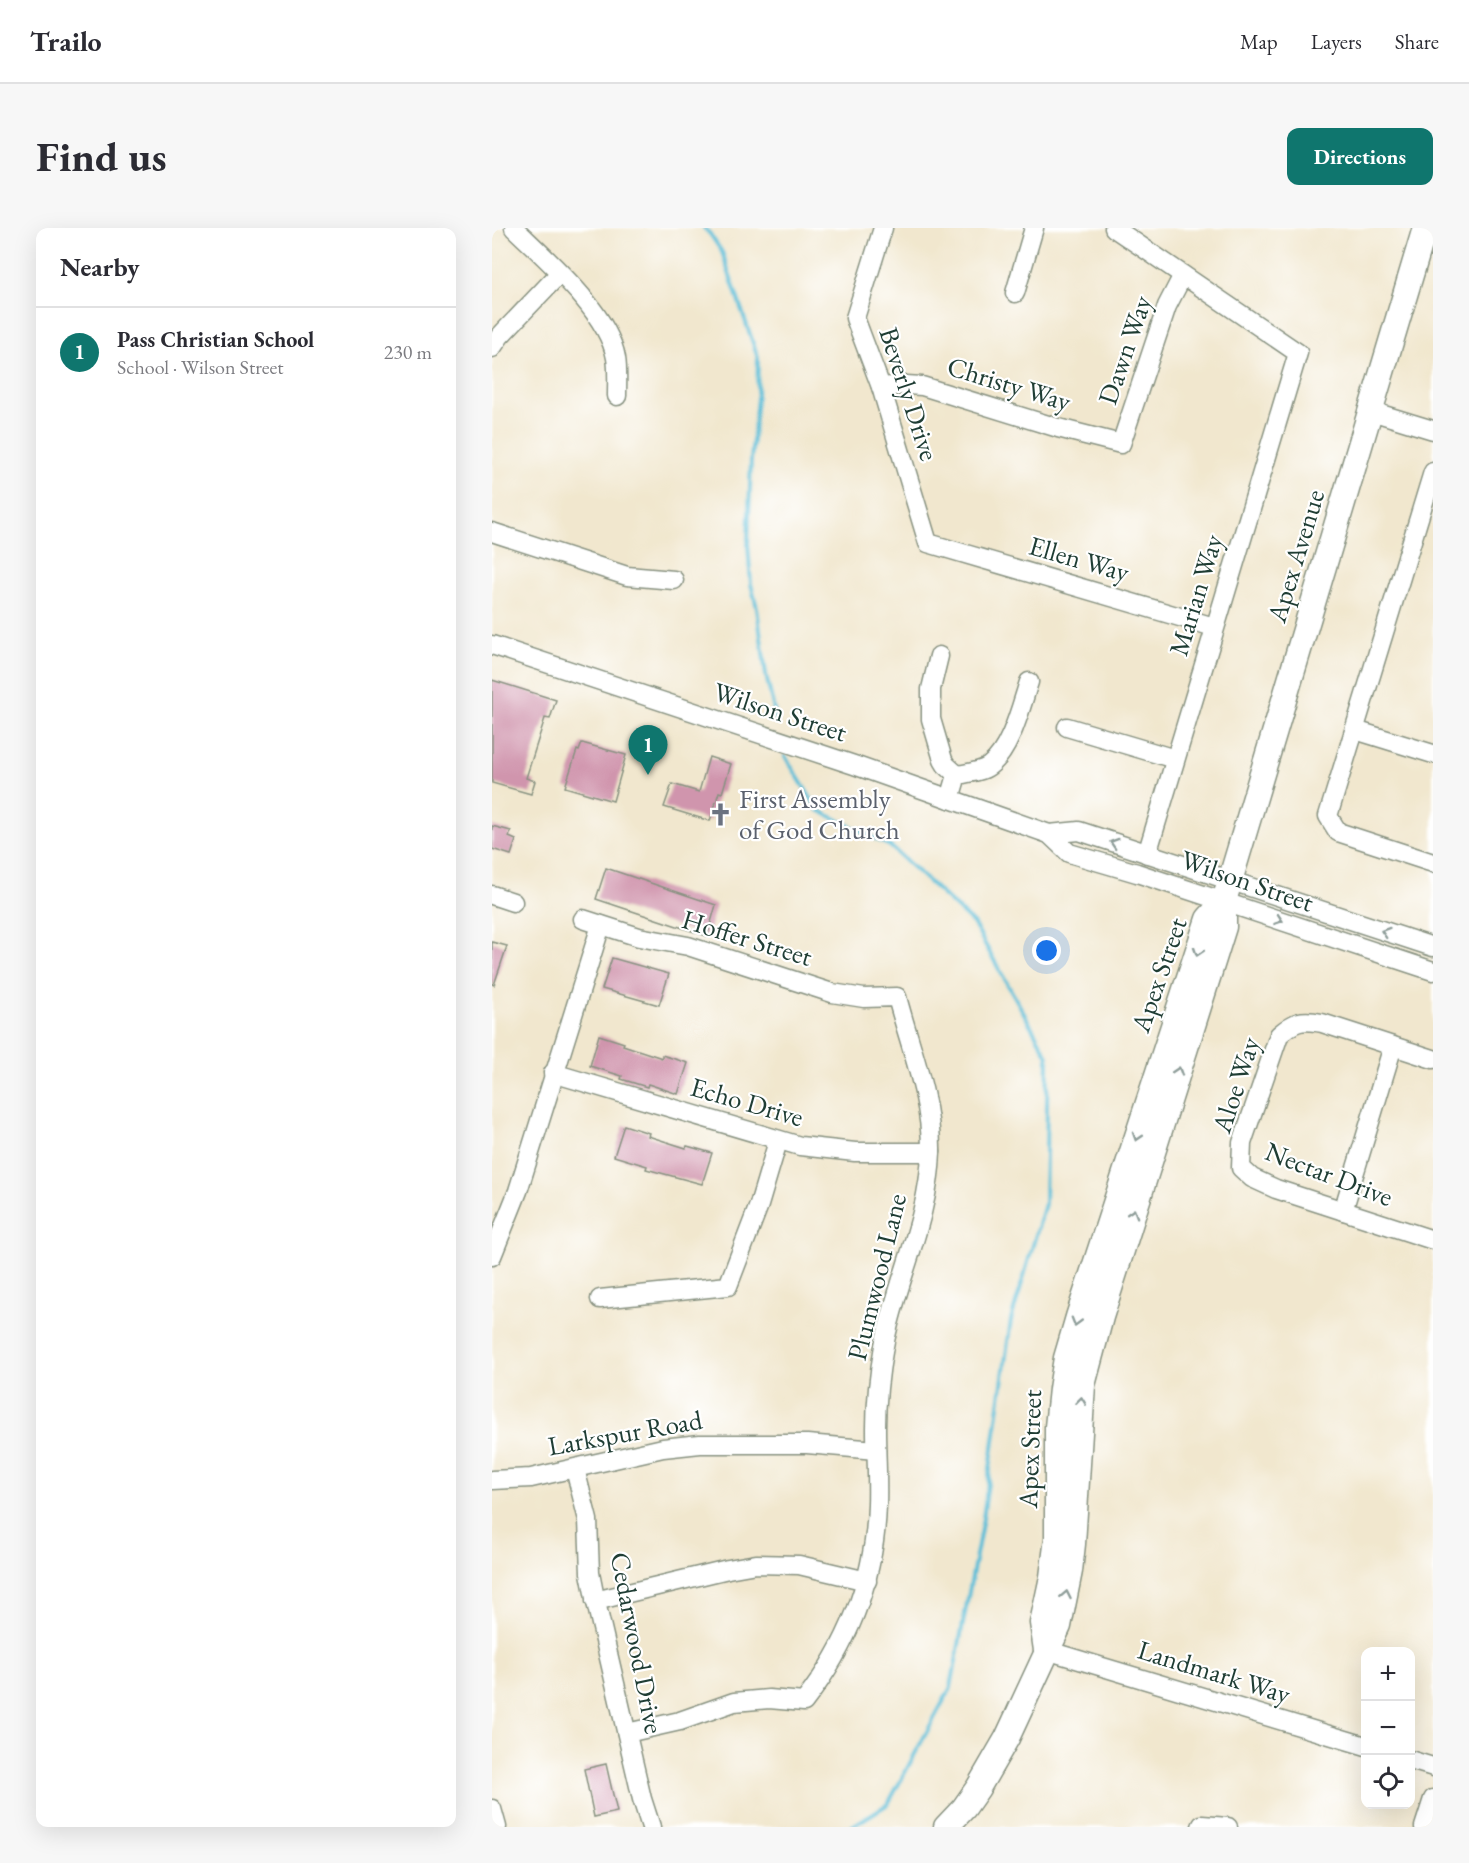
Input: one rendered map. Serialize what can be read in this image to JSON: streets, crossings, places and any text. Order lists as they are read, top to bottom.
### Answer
{
  "streets": {
    "main road": ["Apex Avenue", "Apex Street"],
    "street": [
      "Dawn Way",
      "Christy Way",
      "Beverly Drive",
      "Ellen Way",
      "Marian Way",
      "Wilson Street",
      "Hoffer Street",
      "Aloe Way",
      "Echo Drive",
      "Nectar Drive",
      "Plumwood Lane",
      "Larkspur Road",
      "Cedarwood Drive",
      "Landmark Way"
    ]
  },
  "crossings": [
    ["Dawn Way", "Christy Way"],
    ["Dawn Way", "Marian Way"],
    ["Christy Way", "Beverly Drive"],
    ["Beverly Drive", "Ellen Way"],
    ["Apex Avenue", "Wilson Street"],
    ["Apex Avenue", "Apex Street"],
    ["Ellen Way", "Marian Way"],
    ["Marian Way", "Wilson Street"],
    ["Wilson Street", "Apex Street"],
    ["Hoffer Street", "Plumwood Lane"],
    ["Apex Street", "Landmark Way"],
    ["Aloe Way", "Nectar Drive"],
    ["Echo Drive", "Plumwood Lane"],
    ["Plumwood Lane", "Larkspur Road"],
    ["Plumwood Lane", "Cedarwood Drive"],
    ["Larkspur Road", "Cedarwood Drive"]
  ],
  "places": {
    "church": ["First Assembly of God Church"]
  },
  "page": {
    "header": "Trailo",
    "nav": ["Map", "Layers", "Share"],
    "buttons": "Directions",
    "title": "Find us",
    "heading": "Nearby",
    "list": [
      {
        "mark": "1",
        "name": "Pass Christian School",
        "note": "School · Wilson Street",
        "value": "230 m"
      }
    ],
    "pins": "1",
    "map_buttons": ["+", "−"]
  }
}
